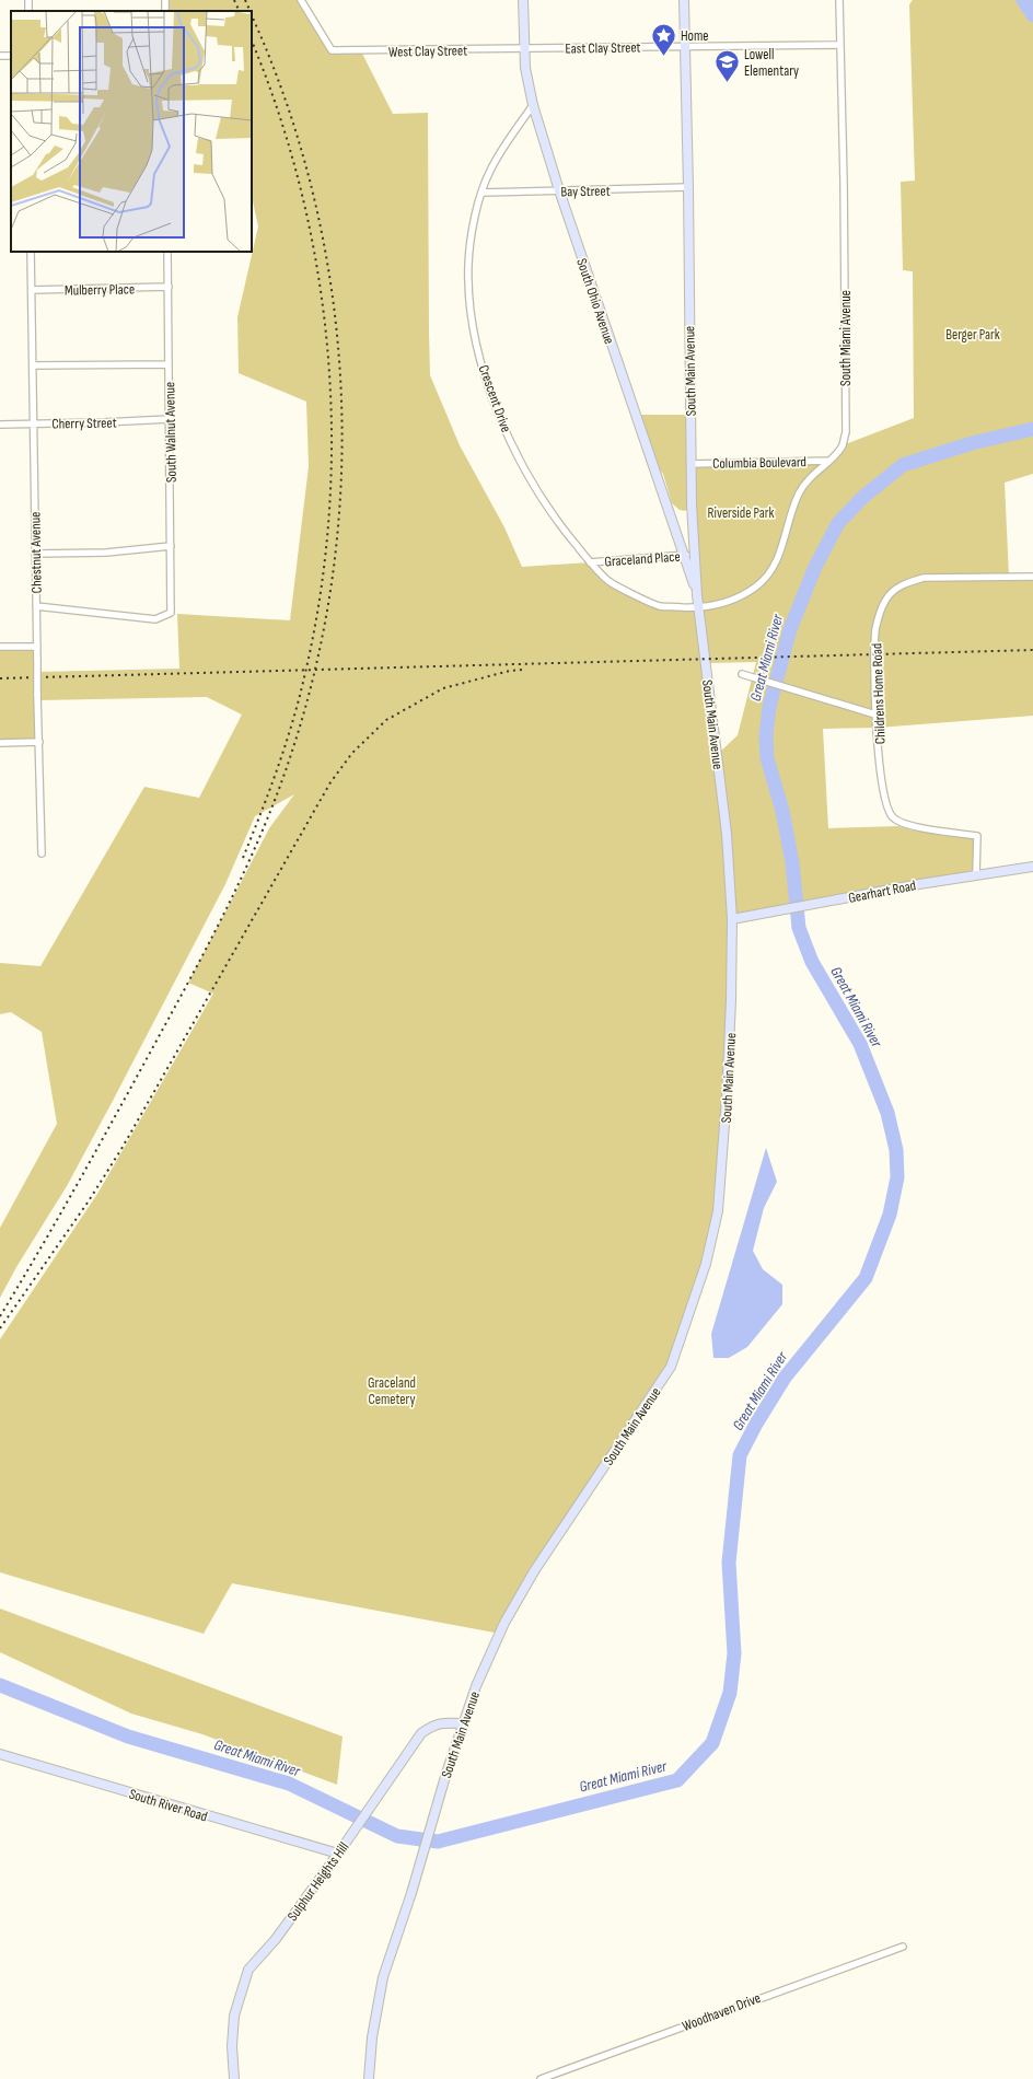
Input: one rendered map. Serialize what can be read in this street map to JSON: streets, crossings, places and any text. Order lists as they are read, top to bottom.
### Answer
{
  "streets": {
    "main road": [
      "South Ohio Avenue",
      "South Main Avenue",
      "Gearhart Road",
      "South River Road",
      "Sulphur Heights Hill"
    ],
    "street": [
      "East Clay Street",
      "West Clay Street",
      "Bay Street",
      "Mulberry Place",
      "South Miami Avenue",
      "Crescent Drive",
      "Cherry Street",
      "South Walnut Avenue",
      "Columbia Boulevard",
      "Chestnut Avenue",
      "Graceland Place",
      "Childrens Home Road",
      "Woodhaven Drive"
    ]
  },
  "crossings": [
    ["East Clay Street", "West Clay Street"],
    ["East Clay Street", "South Ohio Avenue"],
    ["East Clay Street", "South Miami Avenue"],
    ["East Clay Street", "South Main Avenue"],
    ["West Clay Street", "South Ohio Avenue"],
    ["Bay Street", "South Ohio Avenue"],
    ["Bay Street", "South Main Avenue"],
    ["Bay Street", "Crescent Drive"],
    ["Mulberry Place", "South Walnut Avenue"],
    ["Mulberry Place", "Chestnut Avenue"],
    ["South Ohio Avenue", "South Main Avenue"],
    ["South Ohio Avenue", "Crescent Drive"],
    ["South Ohio Avenue", "Graceland Place"],
    ["South Miami Avenue", "South Main Avenue"],
    ["South Miami Avenue", "Crescent Drive"],
    ["South Miami Avenue", "Columbia Boulevard"],
    ["South Main Avenue", "Crescent Drive"],
    ["South Main Avenue", "Columbia Boulevard"],
    ["South Main Avenue", "Graceland Place"],
    ["South Main Avenue", "Gearhart Road"],
    ["South Main Avenue", "Sulphur Heights Hill"],
    ["Crescent Drive", "Graceland Place"],
    ["Cherry Street", "South Walnut Avenue"],
    ["Cherry Street", "Chestnut Avenue"],
    ["South Walnut Avenue", "Chestnut Avenue"],
    ["Childrens Home Road", "Gearhart Road"],
    ["South River Road", "Sulphur Heights Hill"]
  ],
  "water": ["Great Miami River"],
  "parks": ["Berger Park", "Riverside Park", "Graceland Cemetery"],
  "places": {
    "place": ["Home"],
    "school or university": ["Lowell Elementary"]
  }
}
